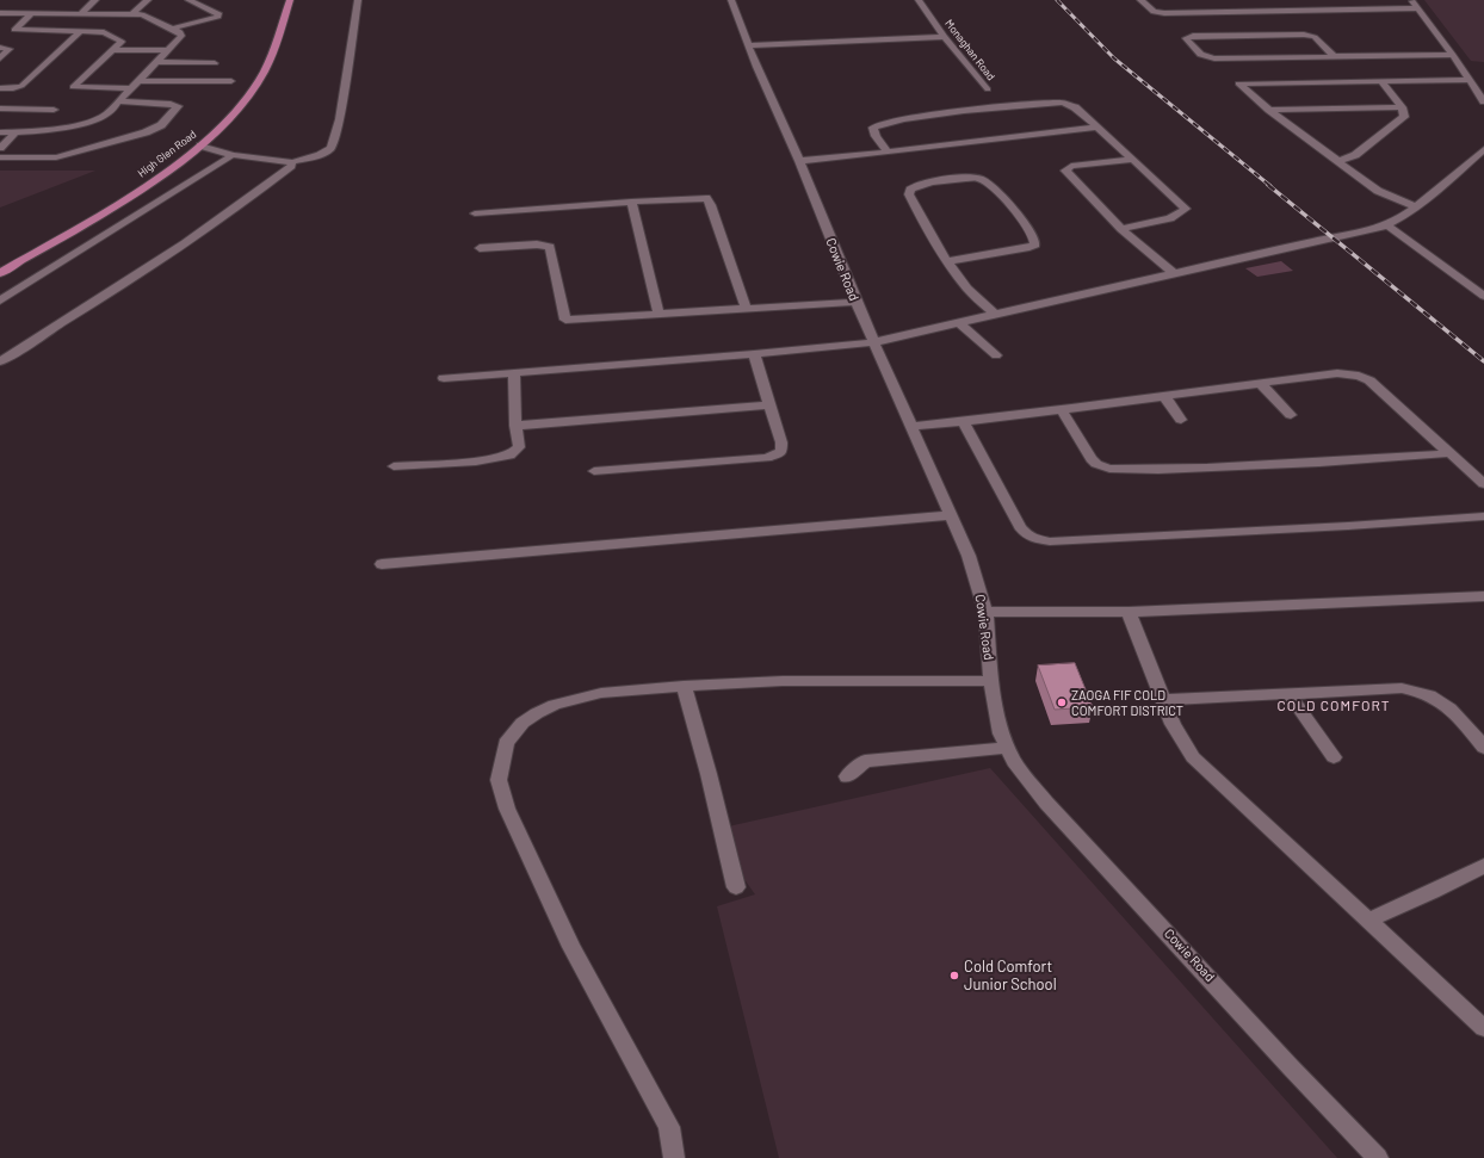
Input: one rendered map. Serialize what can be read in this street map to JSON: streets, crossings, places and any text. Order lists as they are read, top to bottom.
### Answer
{
  "streets": {
    "main road": ["High Glen Road"],
    "street": ["Monaghan Road", "Cowie Road"]
  },
  "districts": ["COLD COMFORT"],
  "places": ["ZAOGA FIF COLD COMFORT DISTRICT", "Cold Comfort Junior School"]
}
